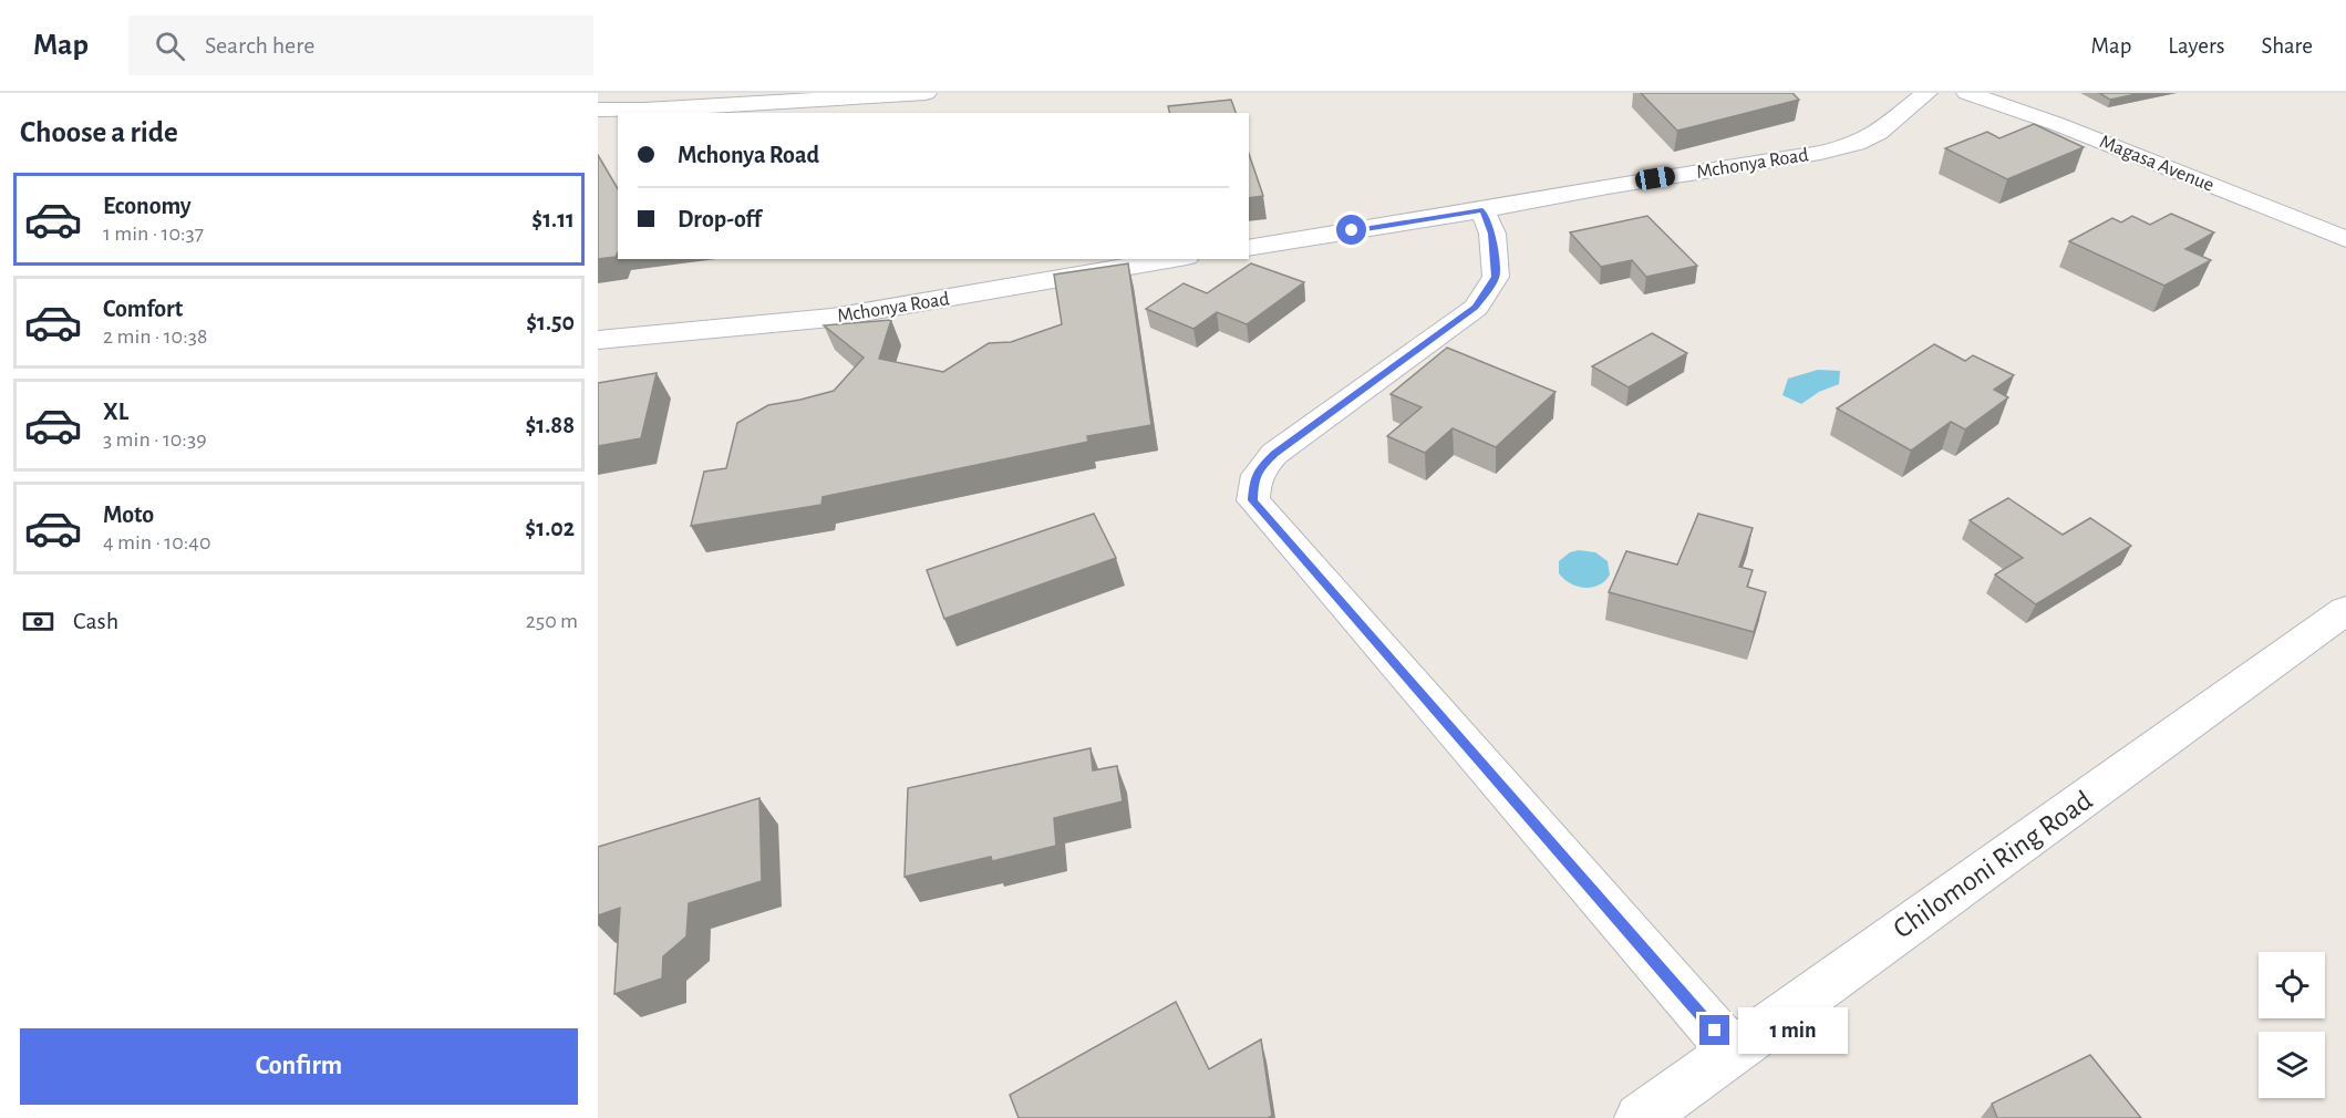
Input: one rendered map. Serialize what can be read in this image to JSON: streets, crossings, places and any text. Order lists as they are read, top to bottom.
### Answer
{
  "streets": {
    "street": ["Mchonya Road", "Magasa Avenue", "Chilomoni Ring Road"]
  },
  "page": {
    "header": "Map",
    "search": "Search here",
    "nav": ["Map", "Layers", "Share"],
    "heading": "Choose a ride",
    "banner": ["Mchonya Road", "Drop-off"],
    "list": [
      {
        "name": "Economy",
        "note": "1 min · 10:37",
        "value": "$1.11"
      },
      {
        "name": "Comfort",
        "note": "2 min · 10:38",
        "value": "$1.50"
      },
      {
        "name": "XL",
        "note": "3 min · 10:39",
        "value": "$1.88"
      },
      {
        "name": "Moto",
        "note": "4 min · 10:40",
        "value": "$1.02"
      }
    ],
    "pay": ["Cash", "250 m"],
    "bubble": "1 min",
    "buttons": "Confirm"
  }
}
